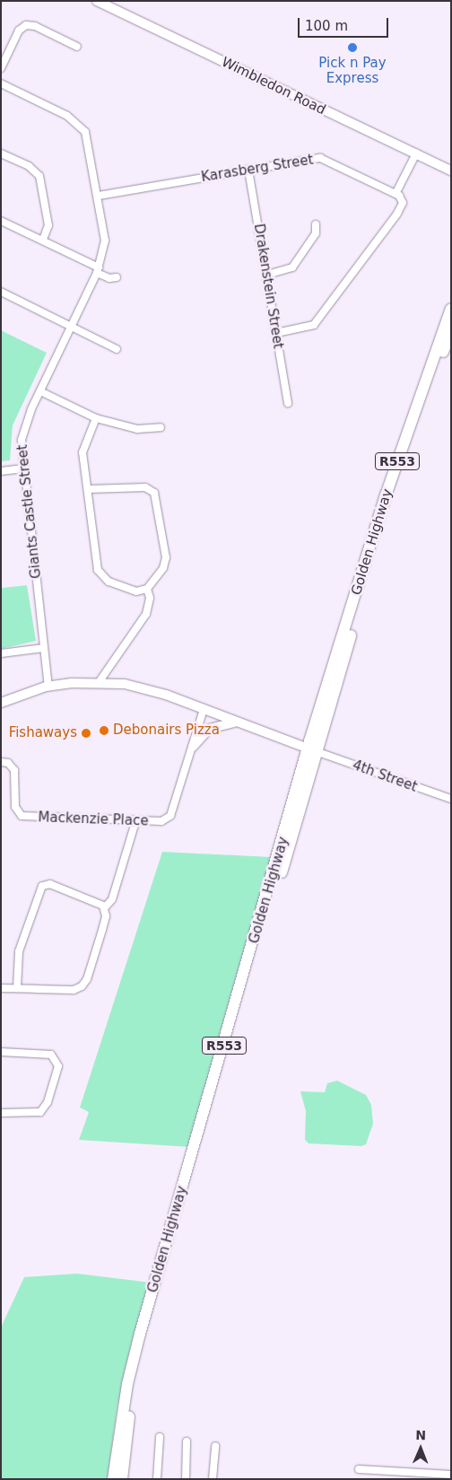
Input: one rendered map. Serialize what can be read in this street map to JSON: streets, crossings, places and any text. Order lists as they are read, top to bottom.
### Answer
{
  "streets": {
    "main road": ["R553", "Golden Highway"],
    "street": [
      "Wimbledon Road",
      "Karasberg Street",
      "Drakenstein Street",
      "Giants Castle Street",
      "4th Street",
      "Mackenzie Place"
    ]
  },
  "crossings": [
    ["Karasberg Street", "Drakenstein Street"],
    ["Karasberg Street", "Giants Castle Street"],
    ["Golden Highway", "4th Street"]
  ],
  "places": ["Pick n Pay Express", "Debonairs Pizza", "Fishaways"],
  "scale_bar": "100 m",
  "north": "top"
}
